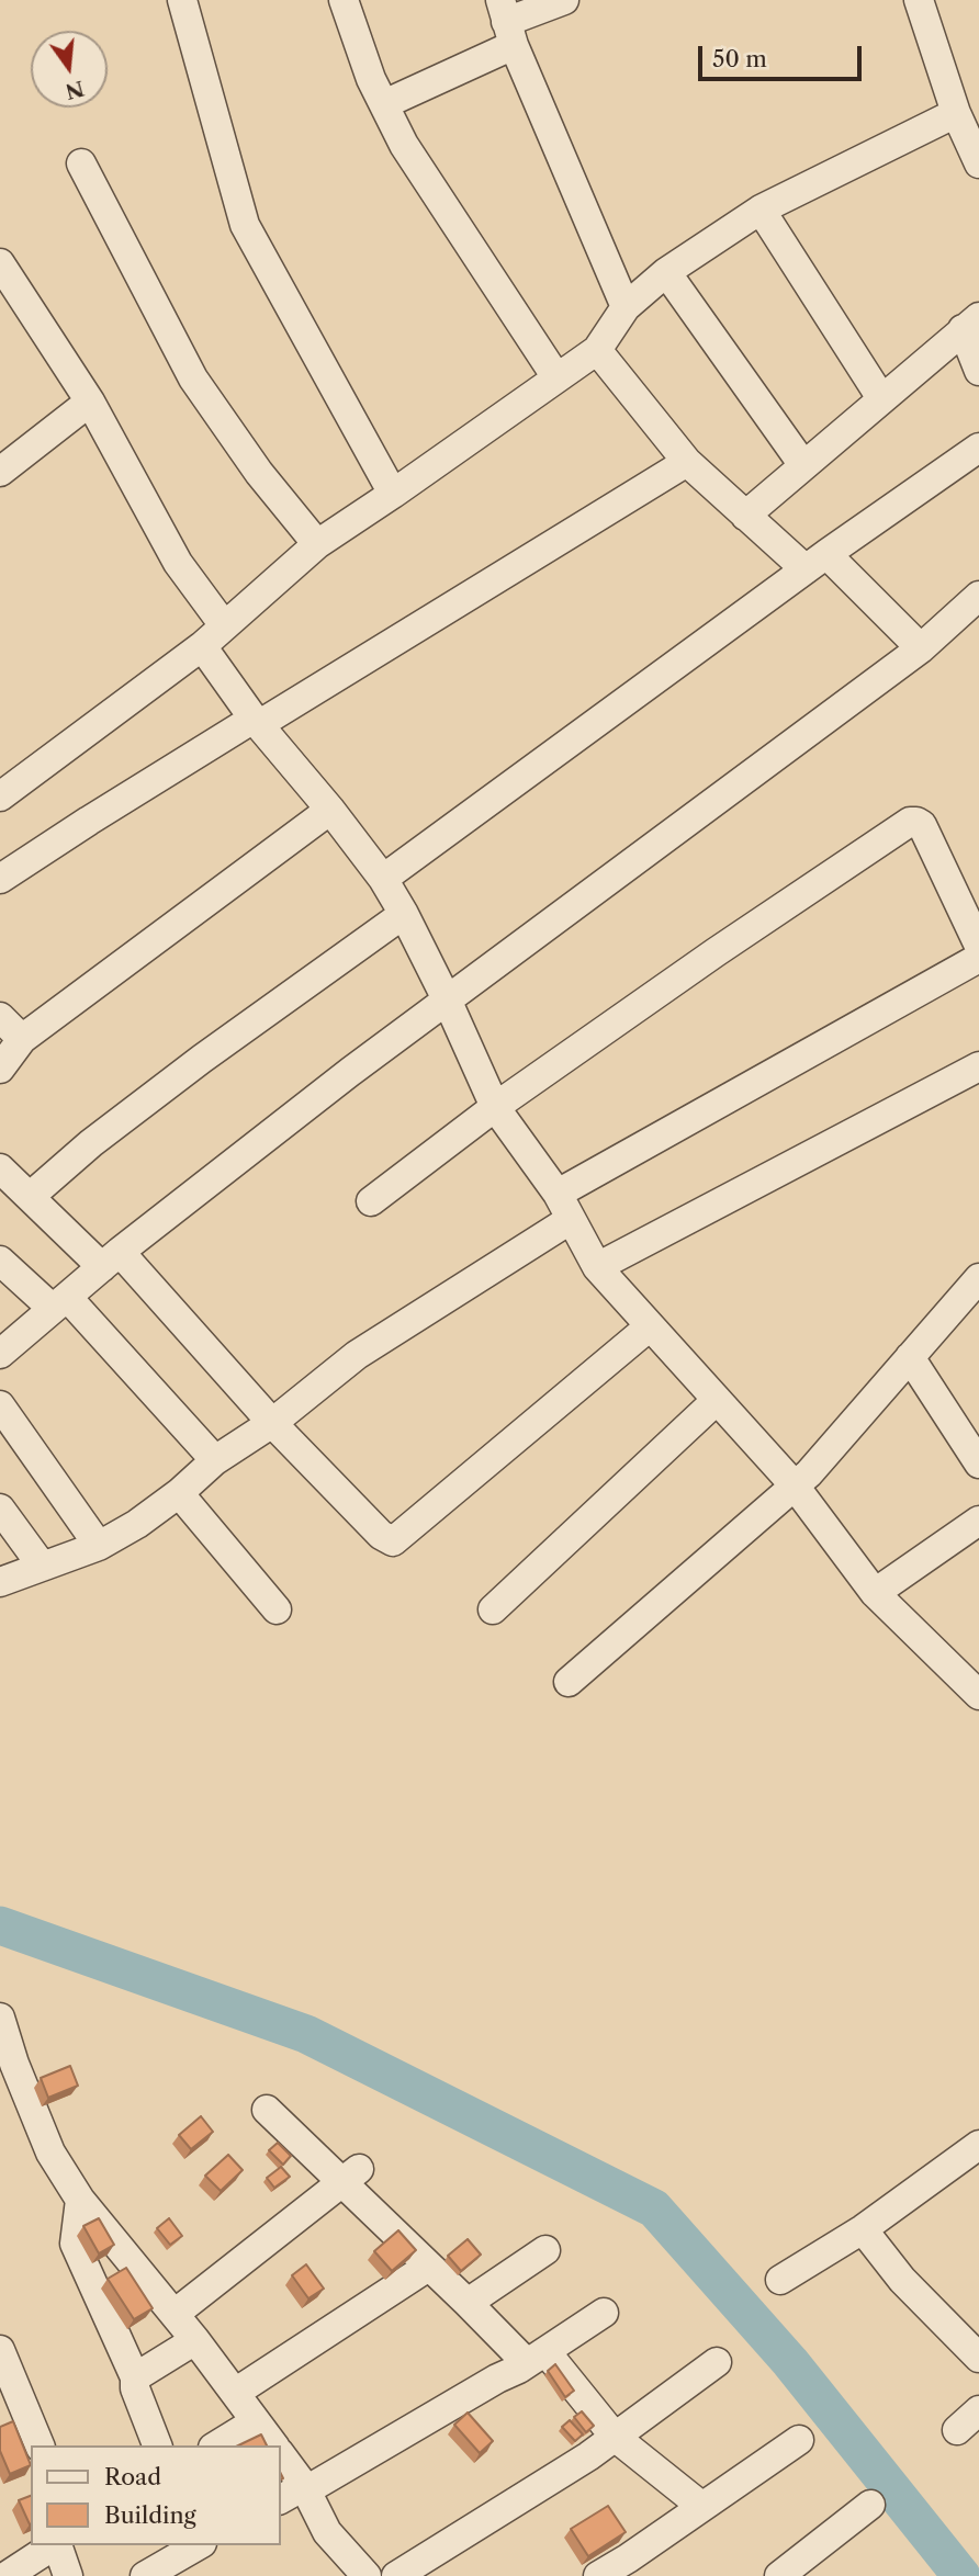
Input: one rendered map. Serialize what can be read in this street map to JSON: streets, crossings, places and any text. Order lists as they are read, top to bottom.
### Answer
{
  "legend": ["Road", "Building"],
  "scale_bar": "50 m",
  "north": "bottom"
}
